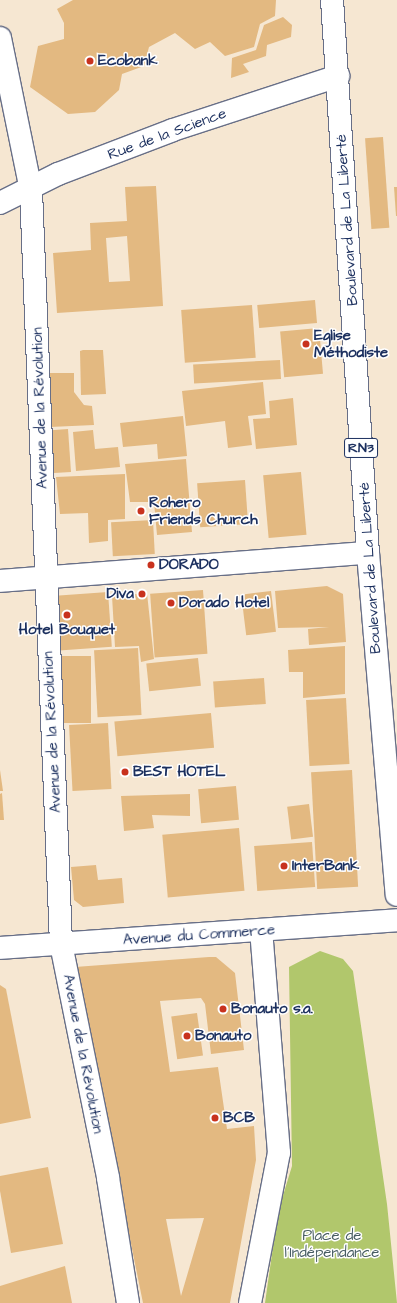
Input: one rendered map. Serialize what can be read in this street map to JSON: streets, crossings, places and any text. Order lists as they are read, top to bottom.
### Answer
{
  "streets": {
    "main road": [
      "Rue de la Science",
      "Boulevard de La Liberté",
      "Avenue de la Révolution",
      "RN3",
      "Avenue du Commerce"
    ]
  },
  "crossings": [
    ["Rue de la Science", "Boulevard de La Liberté"],
    ["Rue de la Science", "Avenue de la Révolution"],
    ["Avenue de la Révolution", "Avenue du Commerce"]
  ],
  "parks": ["Place de l'Indépendance"],
  "places": [
    "Ecobank",
    "Eglise Méthodiste",
    "Rohero Friends Church",
    "DORADO",
    "Diva",
    "Dorado Hotel",
    "Hotel Bouquet",
    "BEST HOTEL",
    "InterBank",
    "Bonauto s.a.",
    "Bonauto",
    "BCB"
  ]
}
